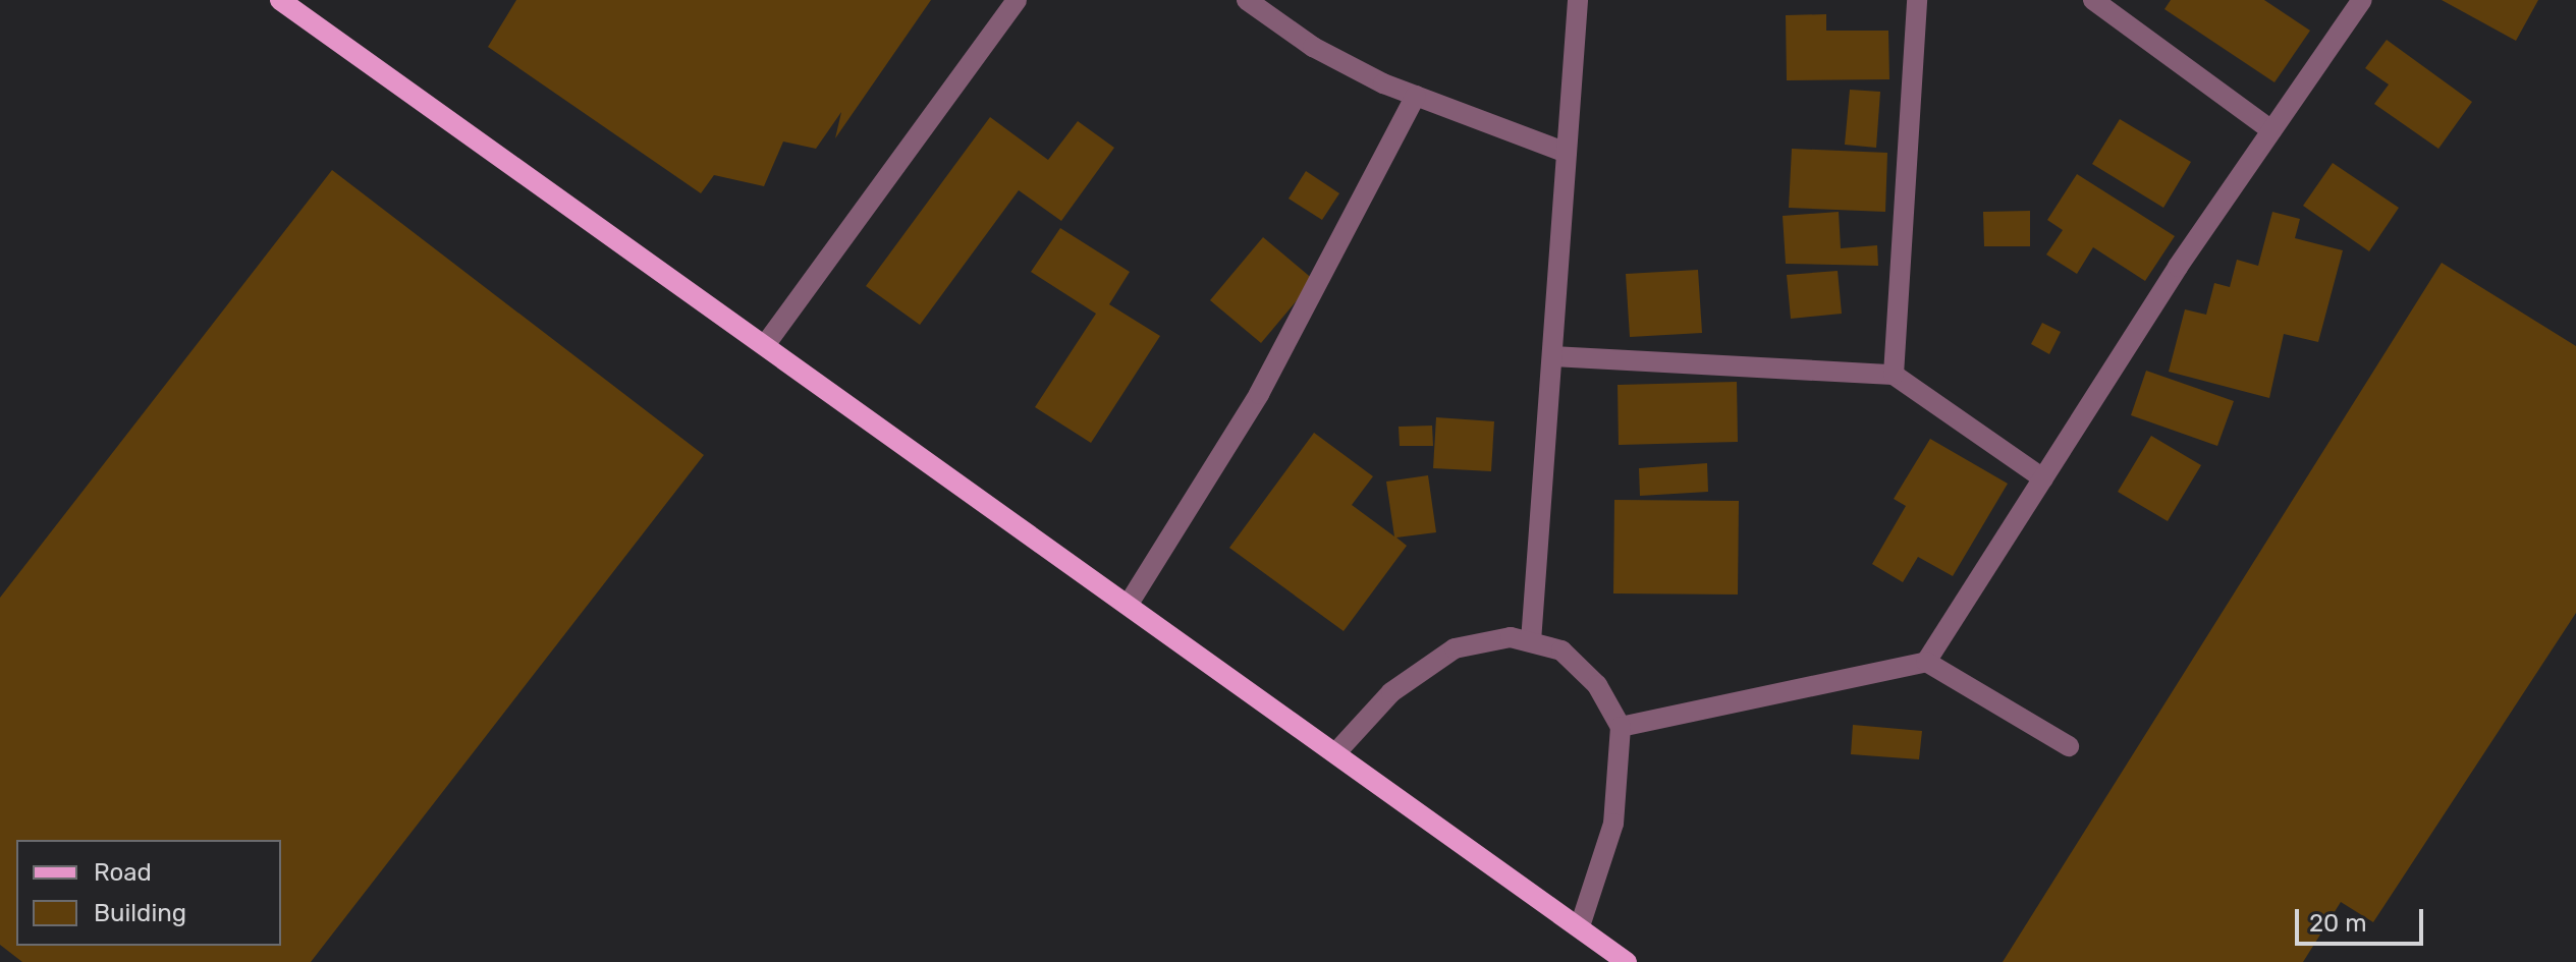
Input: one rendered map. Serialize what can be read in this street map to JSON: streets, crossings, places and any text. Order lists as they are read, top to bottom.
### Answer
{
  "legend": ["Road", "Building"],
  "scale_bar": "20 m"
}
